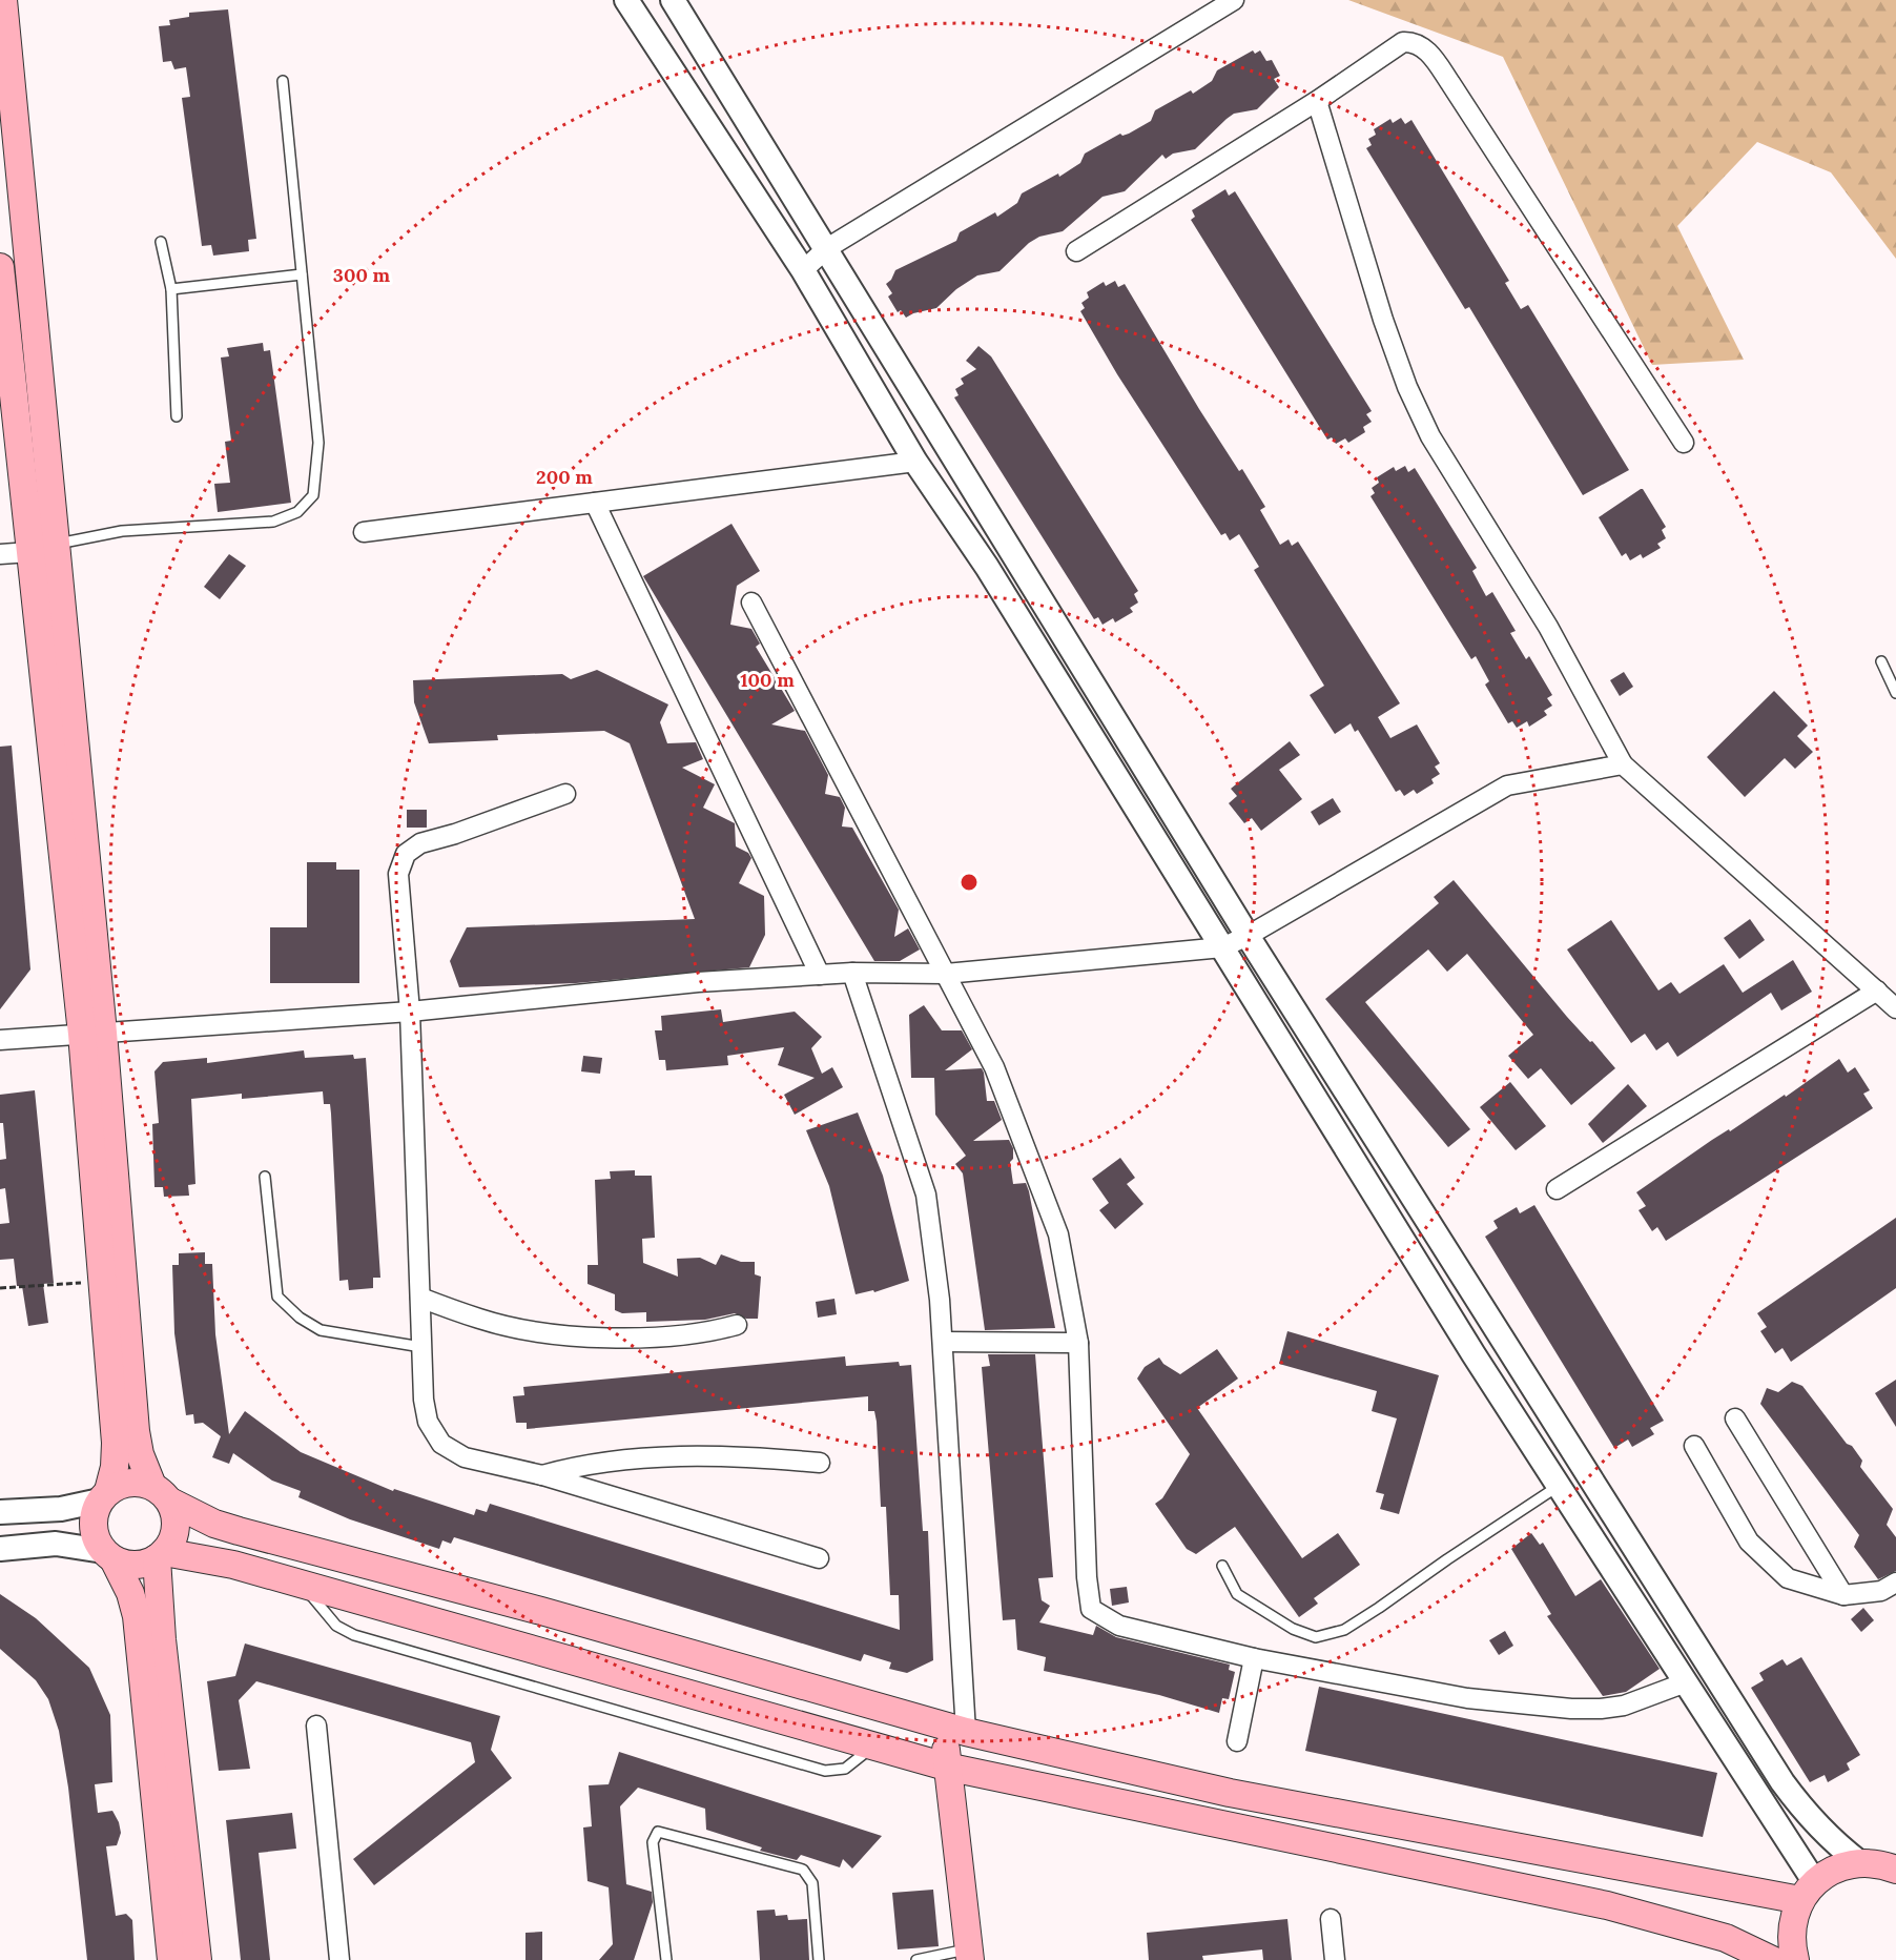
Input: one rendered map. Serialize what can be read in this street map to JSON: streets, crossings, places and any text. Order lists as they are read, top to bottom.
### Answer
{
  "rings": ["300 m", "200 m", "100 m"]
}
